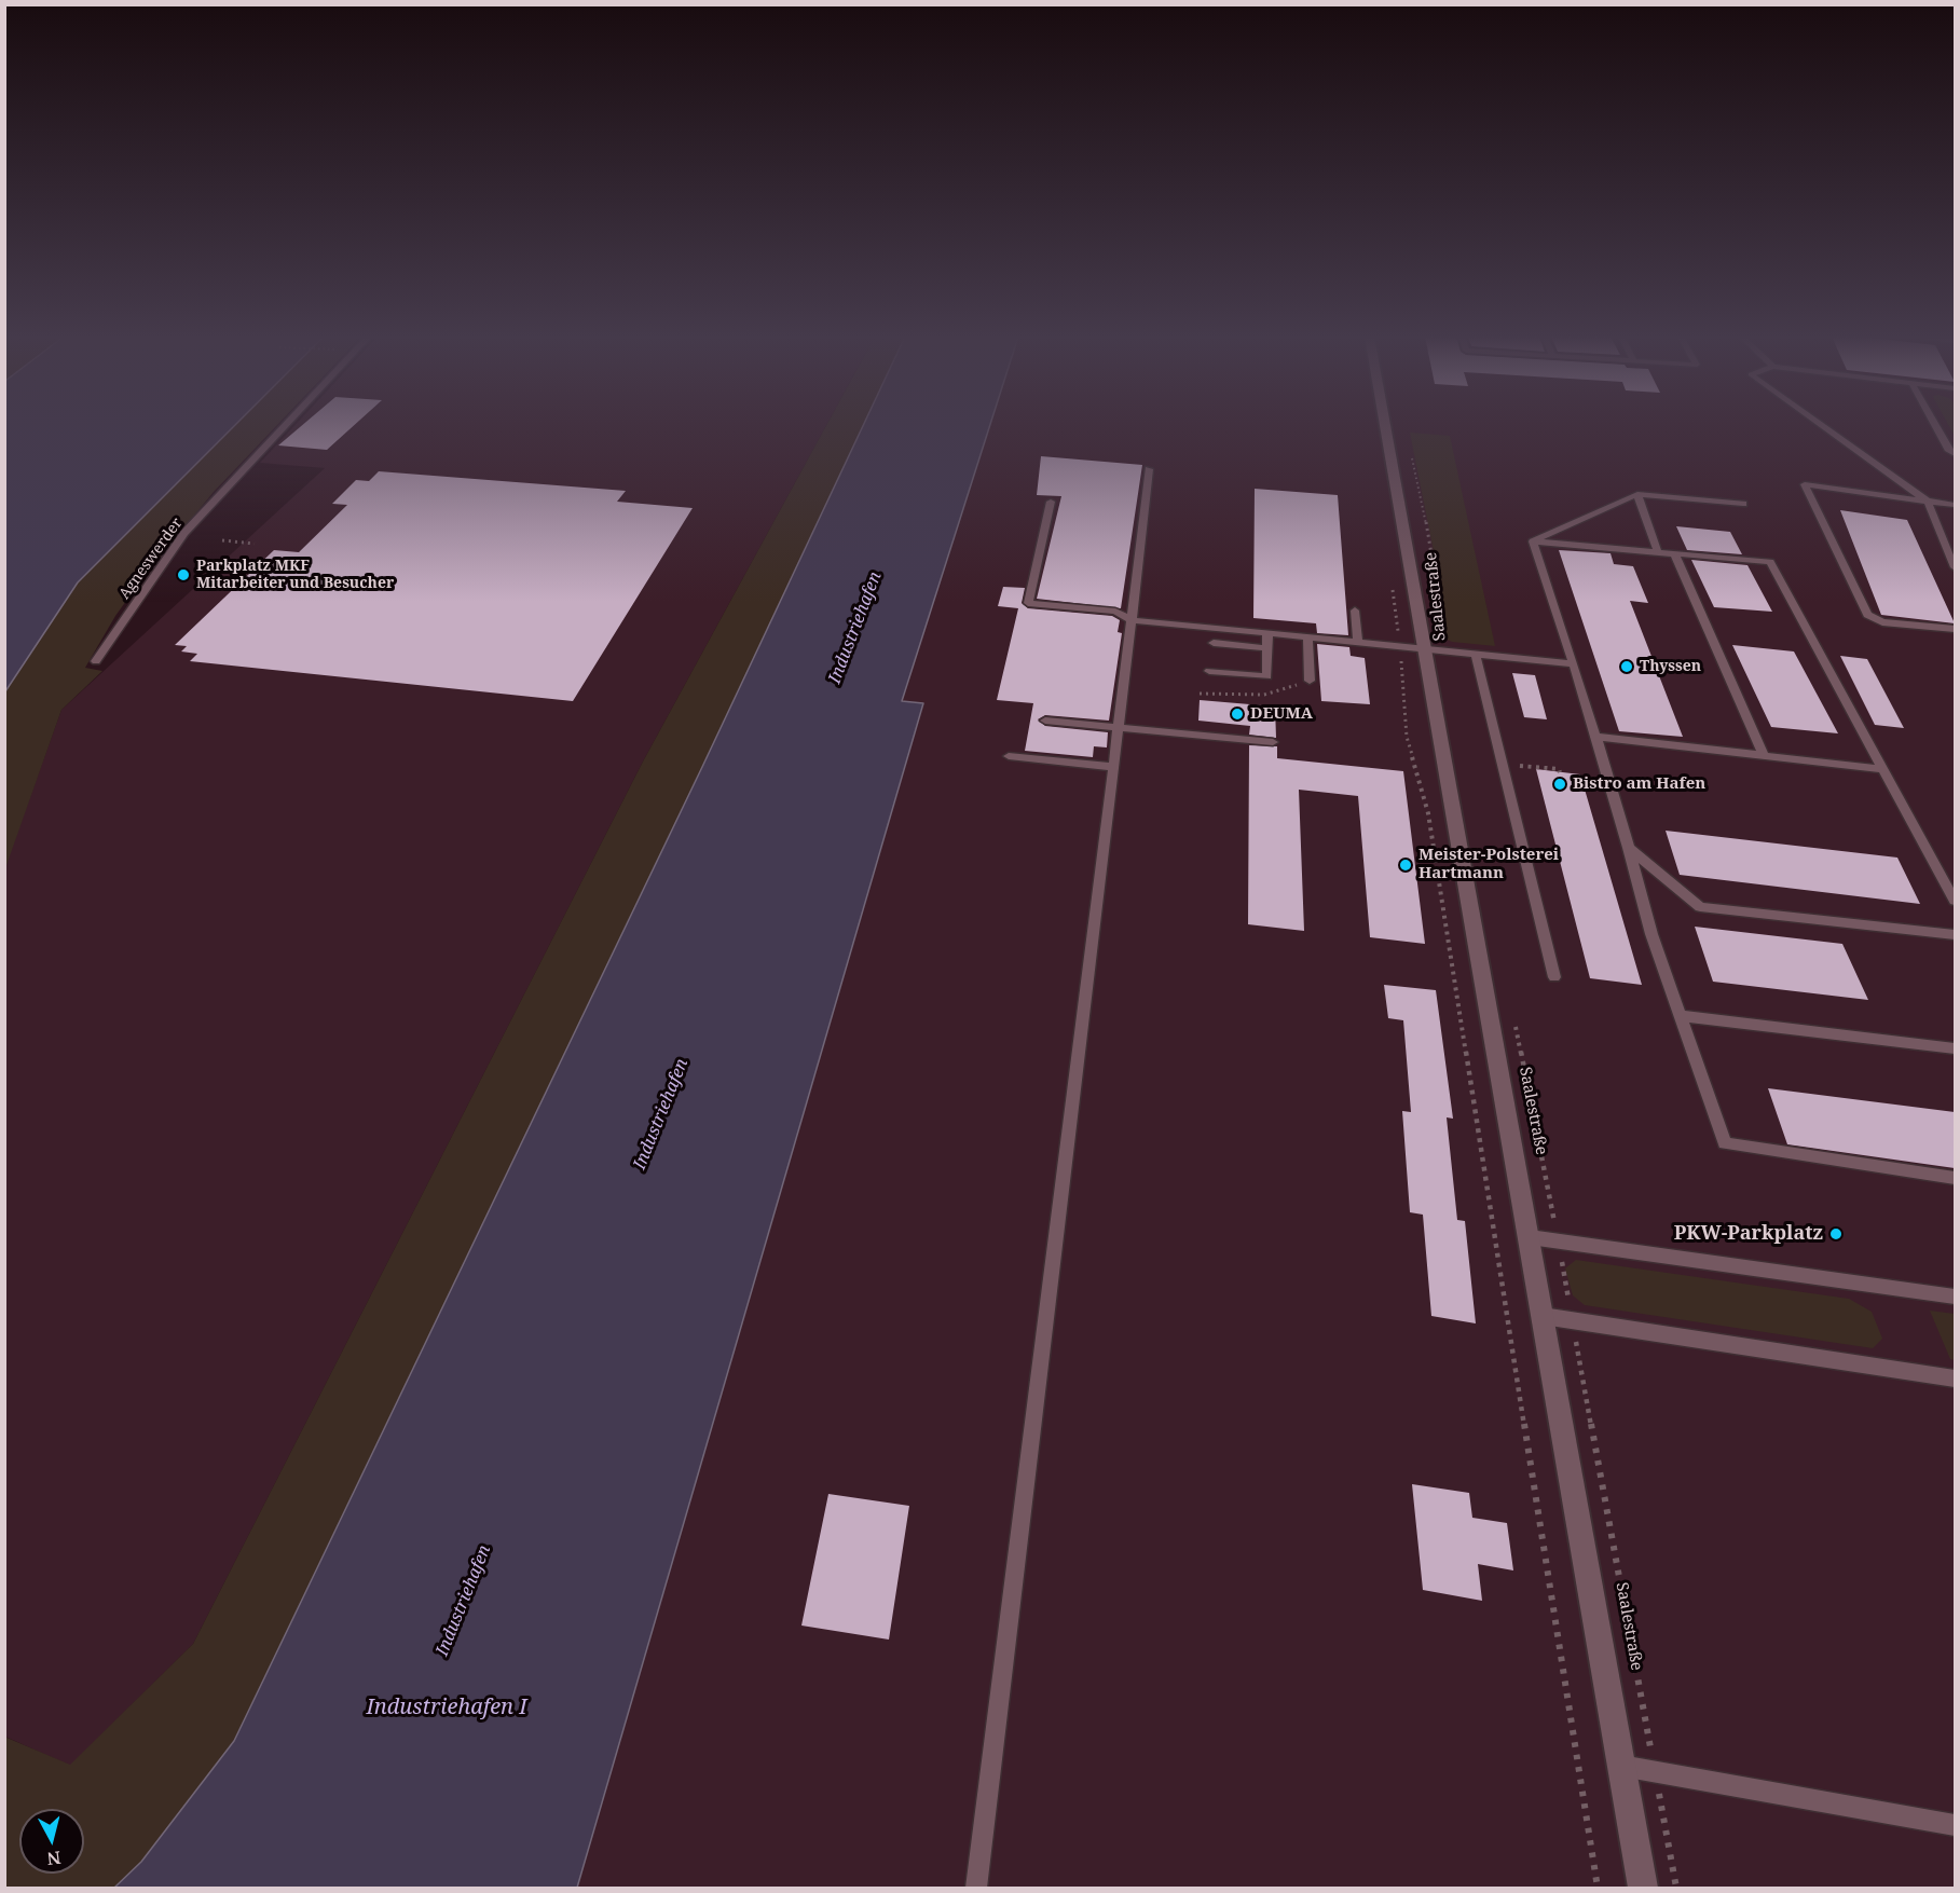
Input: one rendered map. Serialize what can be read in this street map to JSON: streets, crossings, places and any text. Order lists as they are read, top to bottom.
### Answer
{
  "streets": {
    "main road": ["Saalestraße"],
    "lane": ["Agneswerder"]
  },
  "water": ["Industriehafen", "Industriehafen I"],
  "places": [
    "Parkplatz MKF Mitarbeiter und Besucher",
    "Thyssen",
    "DEUMA",
    "Bistro am Hafen",
    "Meister-Polsterei Hartmann",
    "PKW-Parkplatz"
  ],
  "north": "bottom"
}
